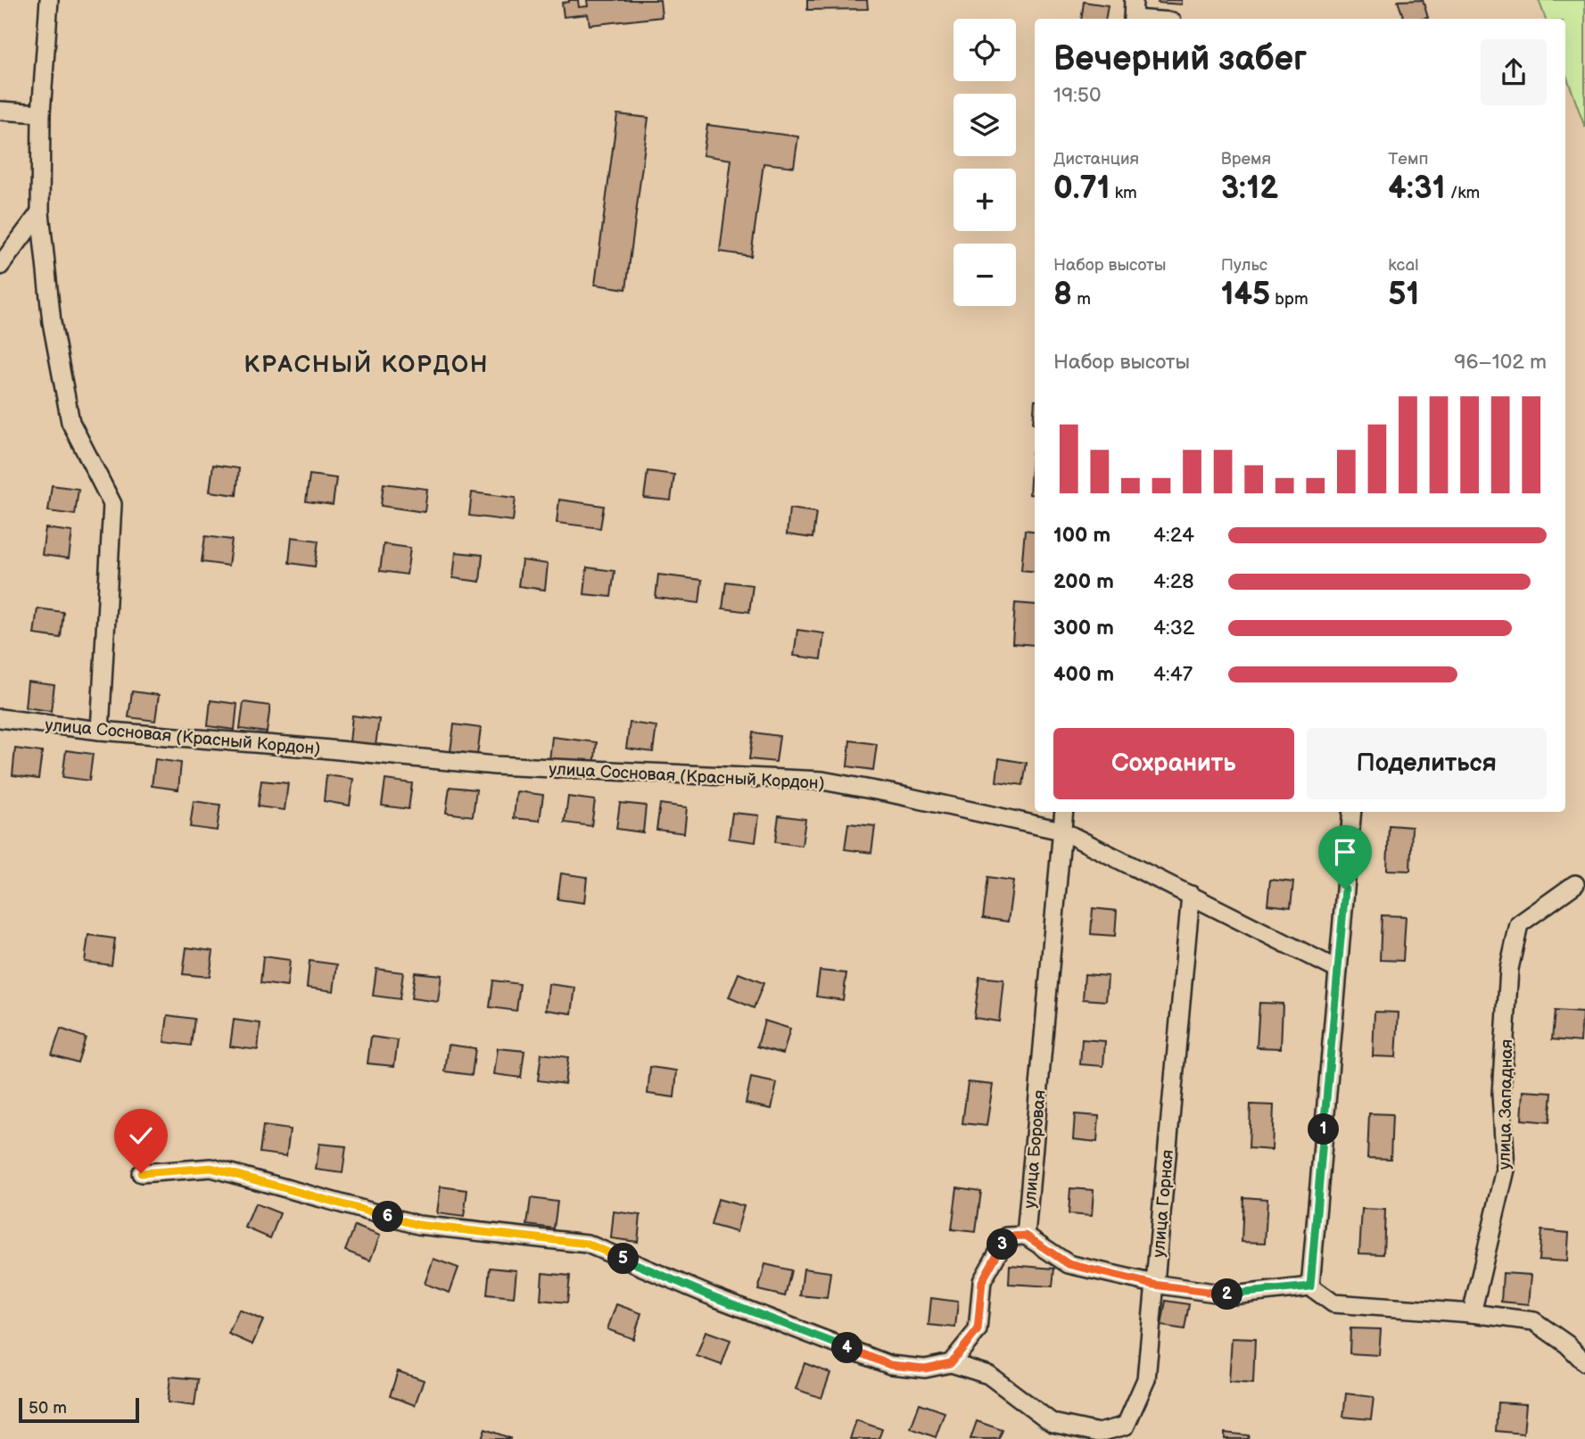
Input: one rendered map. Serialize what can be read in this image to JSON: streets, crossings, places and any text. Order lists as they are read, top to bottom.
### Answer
{
  "streets": {
    "street": [
      "улица Сосновая (Красный Кордон)",
      "улица Западная",
      "улица Боровая",
      "улица Горная"
    ]
  },
  "crossings": [
    ["улица Сосновая (Красный Кордон)", "улица Боровая"],
    ["улица Сосновая (Красный Кордон)", "улица Горная"]
  ],
  "districts": ["КРАСНЫЙ КОРДОН"],
  "scale_bar": "50 m",
  "page": {
    "map_buttons": ["+", "−"],
    "heading": ["Вечерний забег", "19:50"],
    "stats": [
      ["Дистанция", "0.71 km"],
      ["Время", "3:12"],
      ["Темп", "4:31 /km"],
      ["Набор высоты", "8 m"],
      ["Пульс", "145 bpm"],
      ["kcal", "51"]
    ],
    "chart": ["Набор высоты", "96–102 m"],
    "list": [
      {
        "name": "100 m",
        "note": "4:24"
      },
      {
        "name": "200 m",
        "note": "4:28"
      },
      {
        "name": "300 m",
        "note": "4:32"
      },
      {
        "name": "400 m",
        "note": "4:47"
      }
    ],
    "buttons": ["Сохранить", "Поделиться"],
    "pins": [
      "1",
      "6",
      "3",
      "5",
      "2",
      "4"
    ],
    "scale": "50 m"
  }
}
